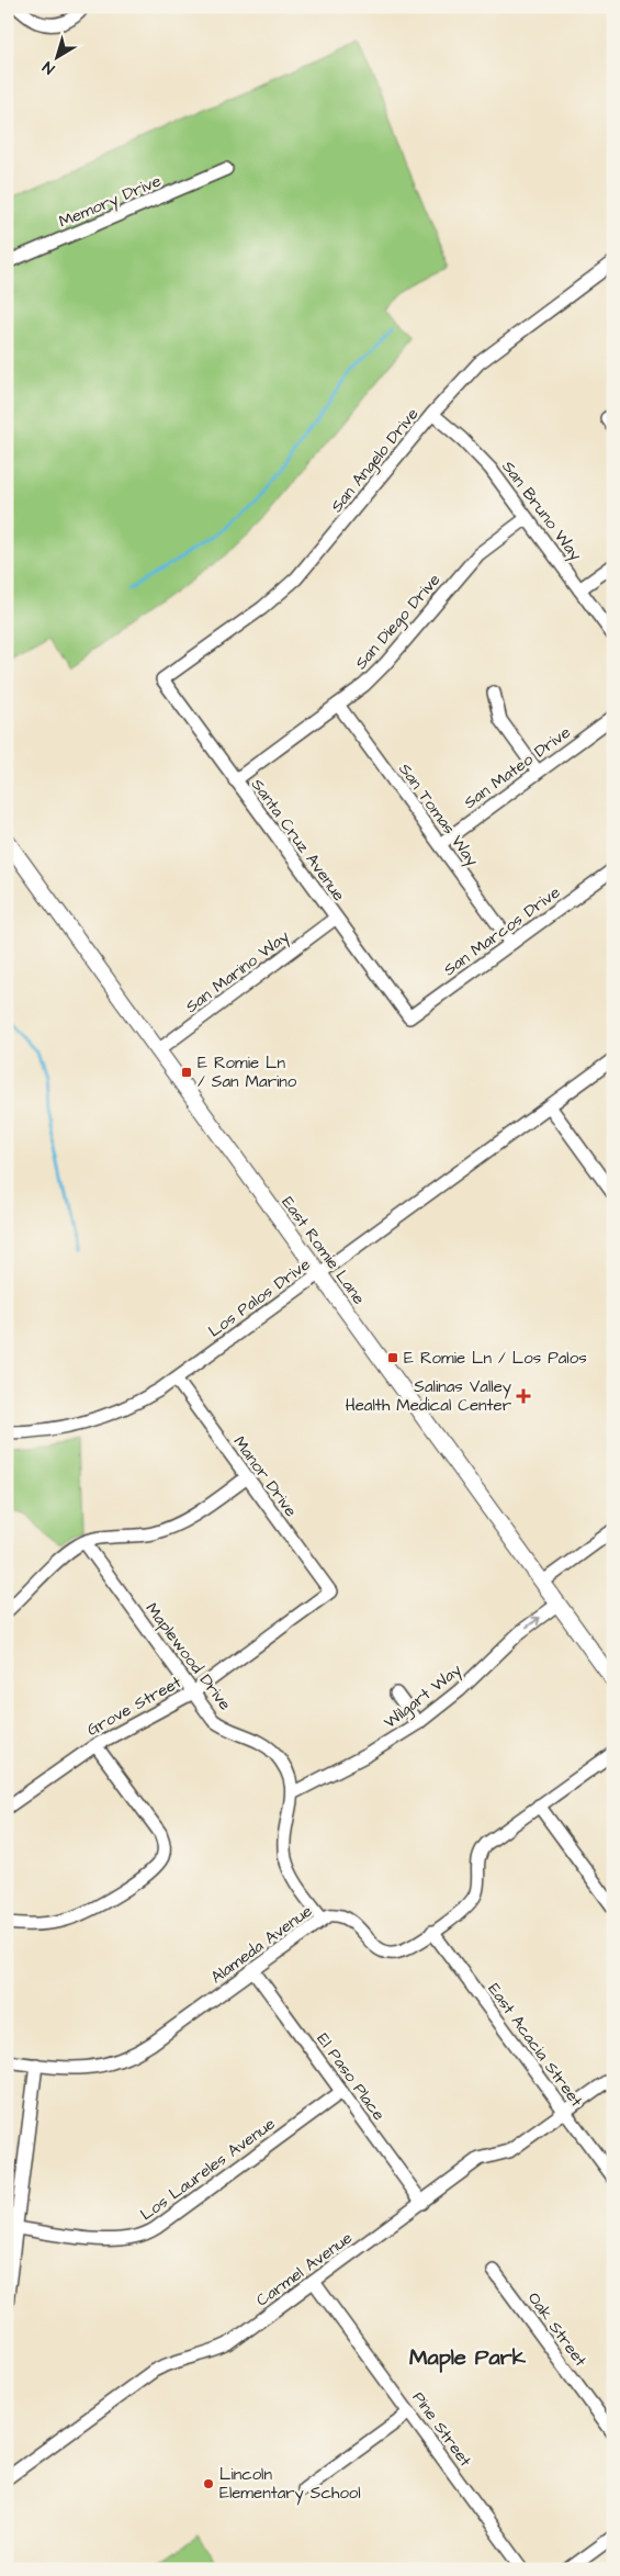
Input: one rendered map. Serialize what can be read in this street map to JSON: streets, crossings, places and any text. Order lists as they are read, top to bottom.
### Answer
{
  "streets": {
    "main road": ["East Romie Lane"],
    "street": [
      "Memory Drive",
      "San Angelo Drive",
      "San Bruno Way",
      "San Diego Drive",
      "San Mateo Drive",
      "San Tomas Way",
      "Santa Cruz Avenue",
      "San Marcos Drive",
      "San Marino Way",
      "Los Palos Drive",
      "Manor Drive",
      "Maplewood Drive",
      "Wilgart Way",
      "Grove Street",
      "Alameda Avenue",
      "East Acacia Street",
      "El Paso Place",
      "Los Laureles Avenue",
      "Carmel Avenue",
      "Oak Street",
      "Pine Street"
    ]
  },
  "crossings": [
    ["San Angelo Drive", "San Bruno Way"],
    ["San Angelo Drive", "Santa Cruz Avenue"],
    ["San Bruno Way", "San Diego Drive"],
    ["San Diego Drive", "San Tomas Way"],
    ["San Diego Drive", "Santa Cruz Avenue"],
    ["San Mateo Drive", "San Tomas Way"],
    ["San Tomas Way", "San Marcos Drive"],
    ["Santa Cruz Avenue", "San Marcos Drive"],
    ["Santa Cruz Avenue", "San Marino Way"],
    ["San Marino Way", "East Romie Lane"],
    ["East Romie Lane", "Los Palos Drive"],
    ["East Romie Lane", "Wilgart Way"],
    ["Los Palos Drive", "Manor Drive"],
    ["Manor Drive", "Grove Street"],
    ["Maplewood Drive", "Wilgart Way"],
    ["Maplewood Drive", "Grove Street"],
    ["Maplewood Drive", "Alameda Avenue"],
    ["Alameda Avenue", "East Acacia Street"],
    ["Alameda Avenue", "El Paso Place"],
    ["East Acacia Street", "Carmel Avenue"],
    ["El Paso Place", "Los Laureles Avenue"],
    ["El Paso Place", "Carmel Avenue"],
    ["Carmel Avenue", "Pine Street"]
  ],
  "one_way": ["Wilgart Way"],
  "districts": ["Maple Park"],
  "places": {
    "transit": ["E Romie Ln / San Marino", "E Romie Ln / Los Palos"],
    "health": ["Salinas Valley Health Medical Center"],
    "other": ["Lincoln Elementary School"]
  },
  "north": "bottom left"
}
